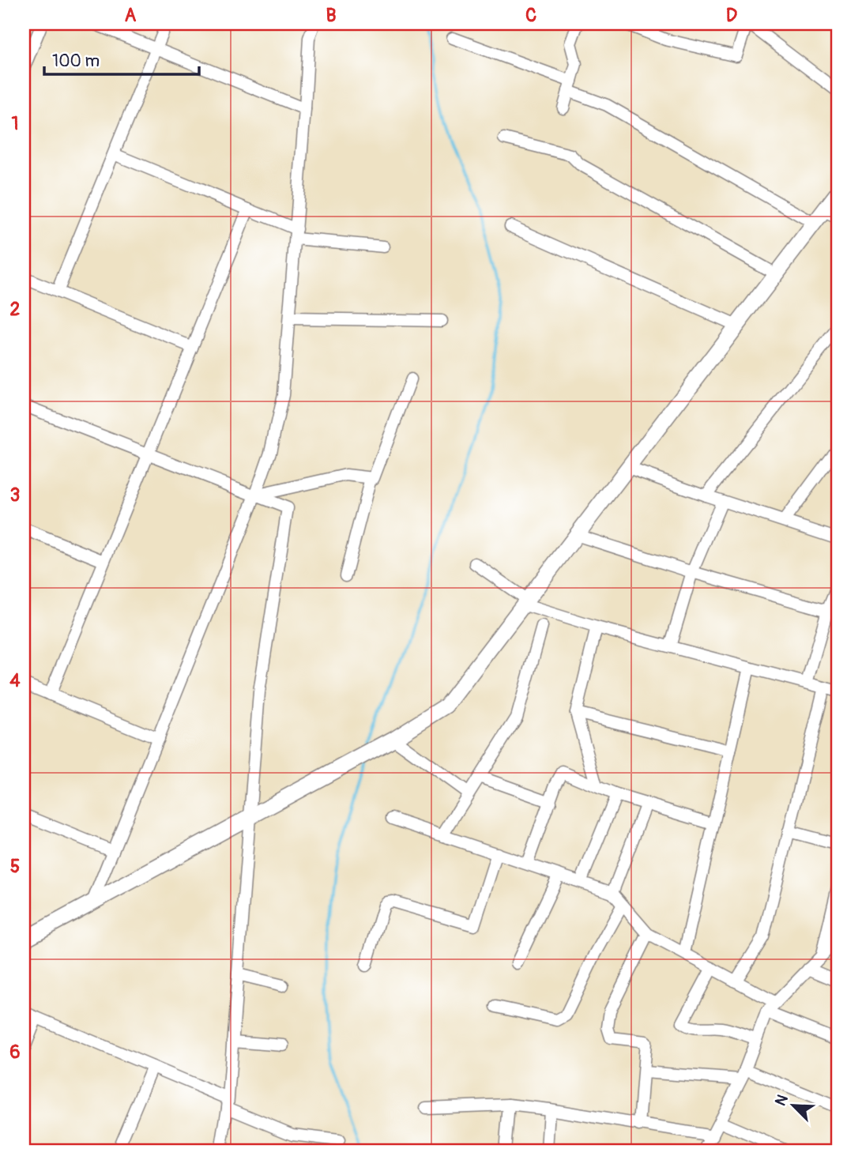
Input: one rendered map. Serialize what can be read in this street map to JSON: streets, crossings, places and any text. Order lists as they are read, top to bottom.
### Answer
{
  "scale_bar": "100 m",
  "north": "top left",
  "grid": {
    "columns": [
      "A",
      "B",
      "C",
      "D"
    ],
    "rows": [
      "1",
      "2",
      "3",
      "4",
      "5",
      "6"
    ]
  }
}
